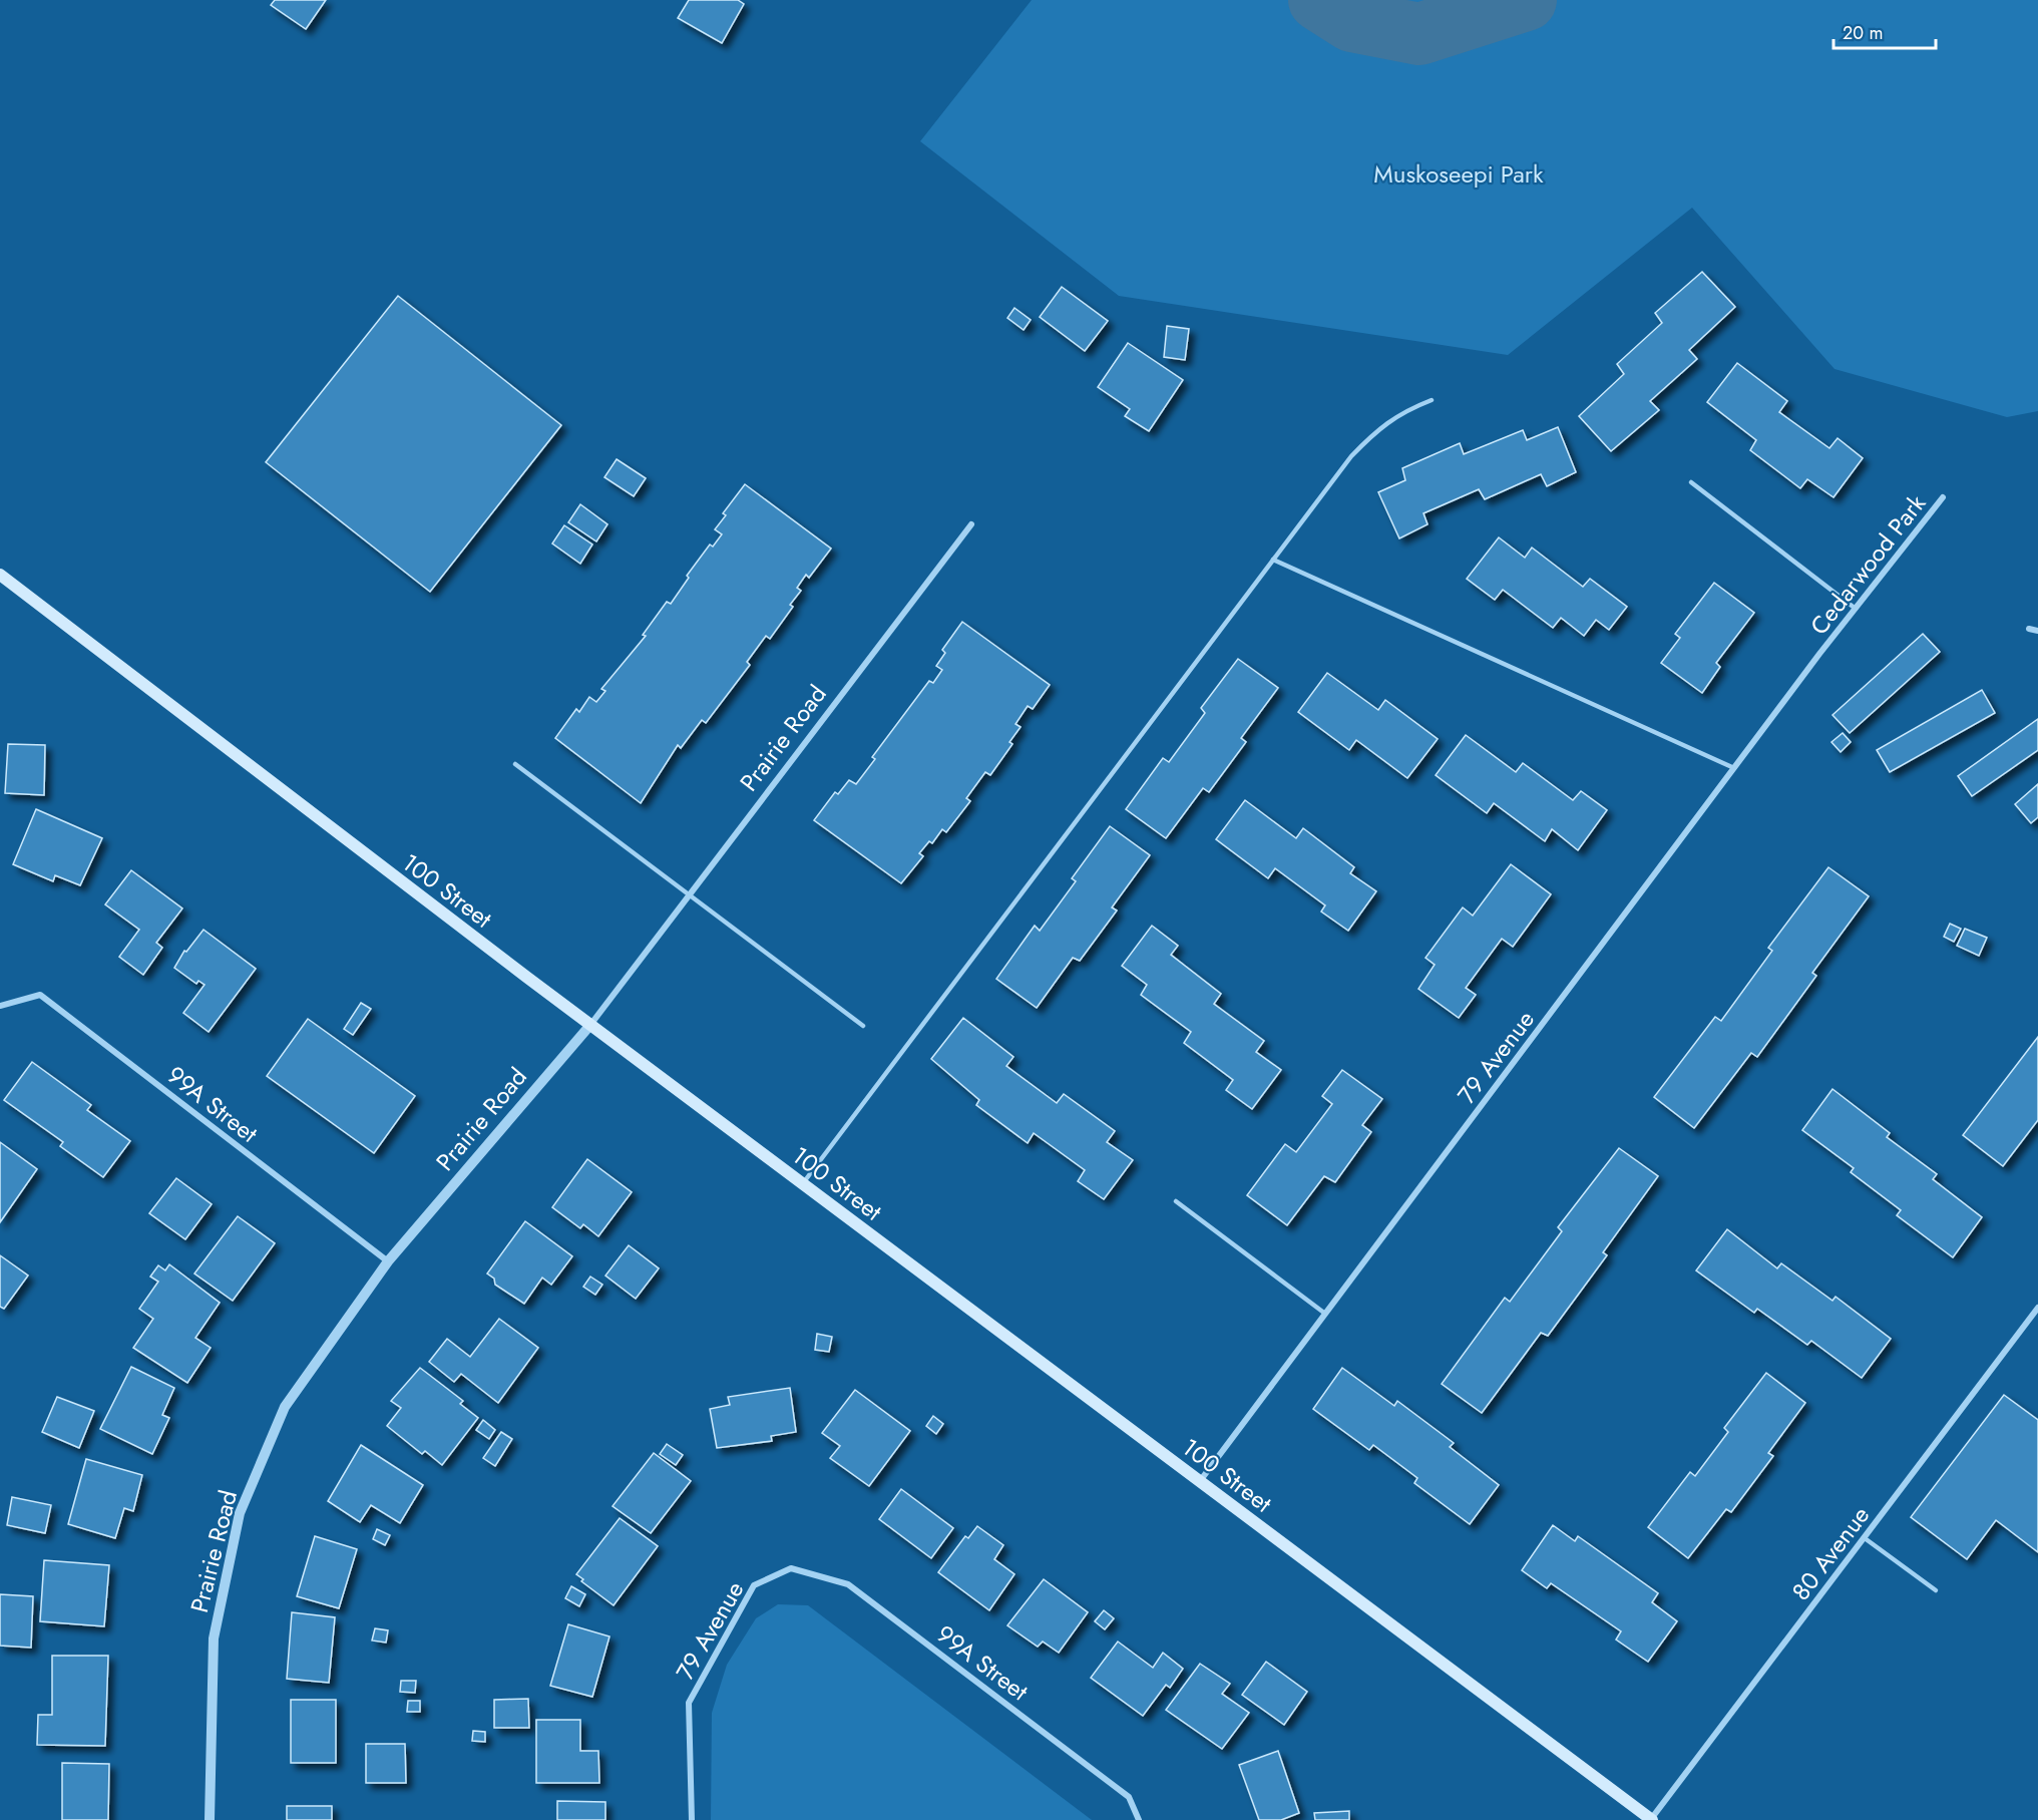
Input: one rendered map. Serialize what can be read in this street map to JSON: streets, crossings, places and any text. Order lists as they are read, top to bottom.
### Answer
{
  "streets": {
    "main road": ["100 Street"],
    "street": [
      "Cedarwood Park",
      "Prairie Road",
      "79 Avenue",
      "99A Street",
      "80 Avenue"
    ]
  },
  "crossings": [
    ["Cedarwood Park", "79 Avenue"],
    ["Prairie Road", "100 Street"],
    ["Prairie Road", "99A Street"],
    ["100 Street", "79 Avenue"],
    ["100 Street", "80 Avenue"],
    ["79 Avenue", "99A Street"]
  ],
  "parks": ["Muskoseepi Park"],
  "scale_bar": "20 m"
}
